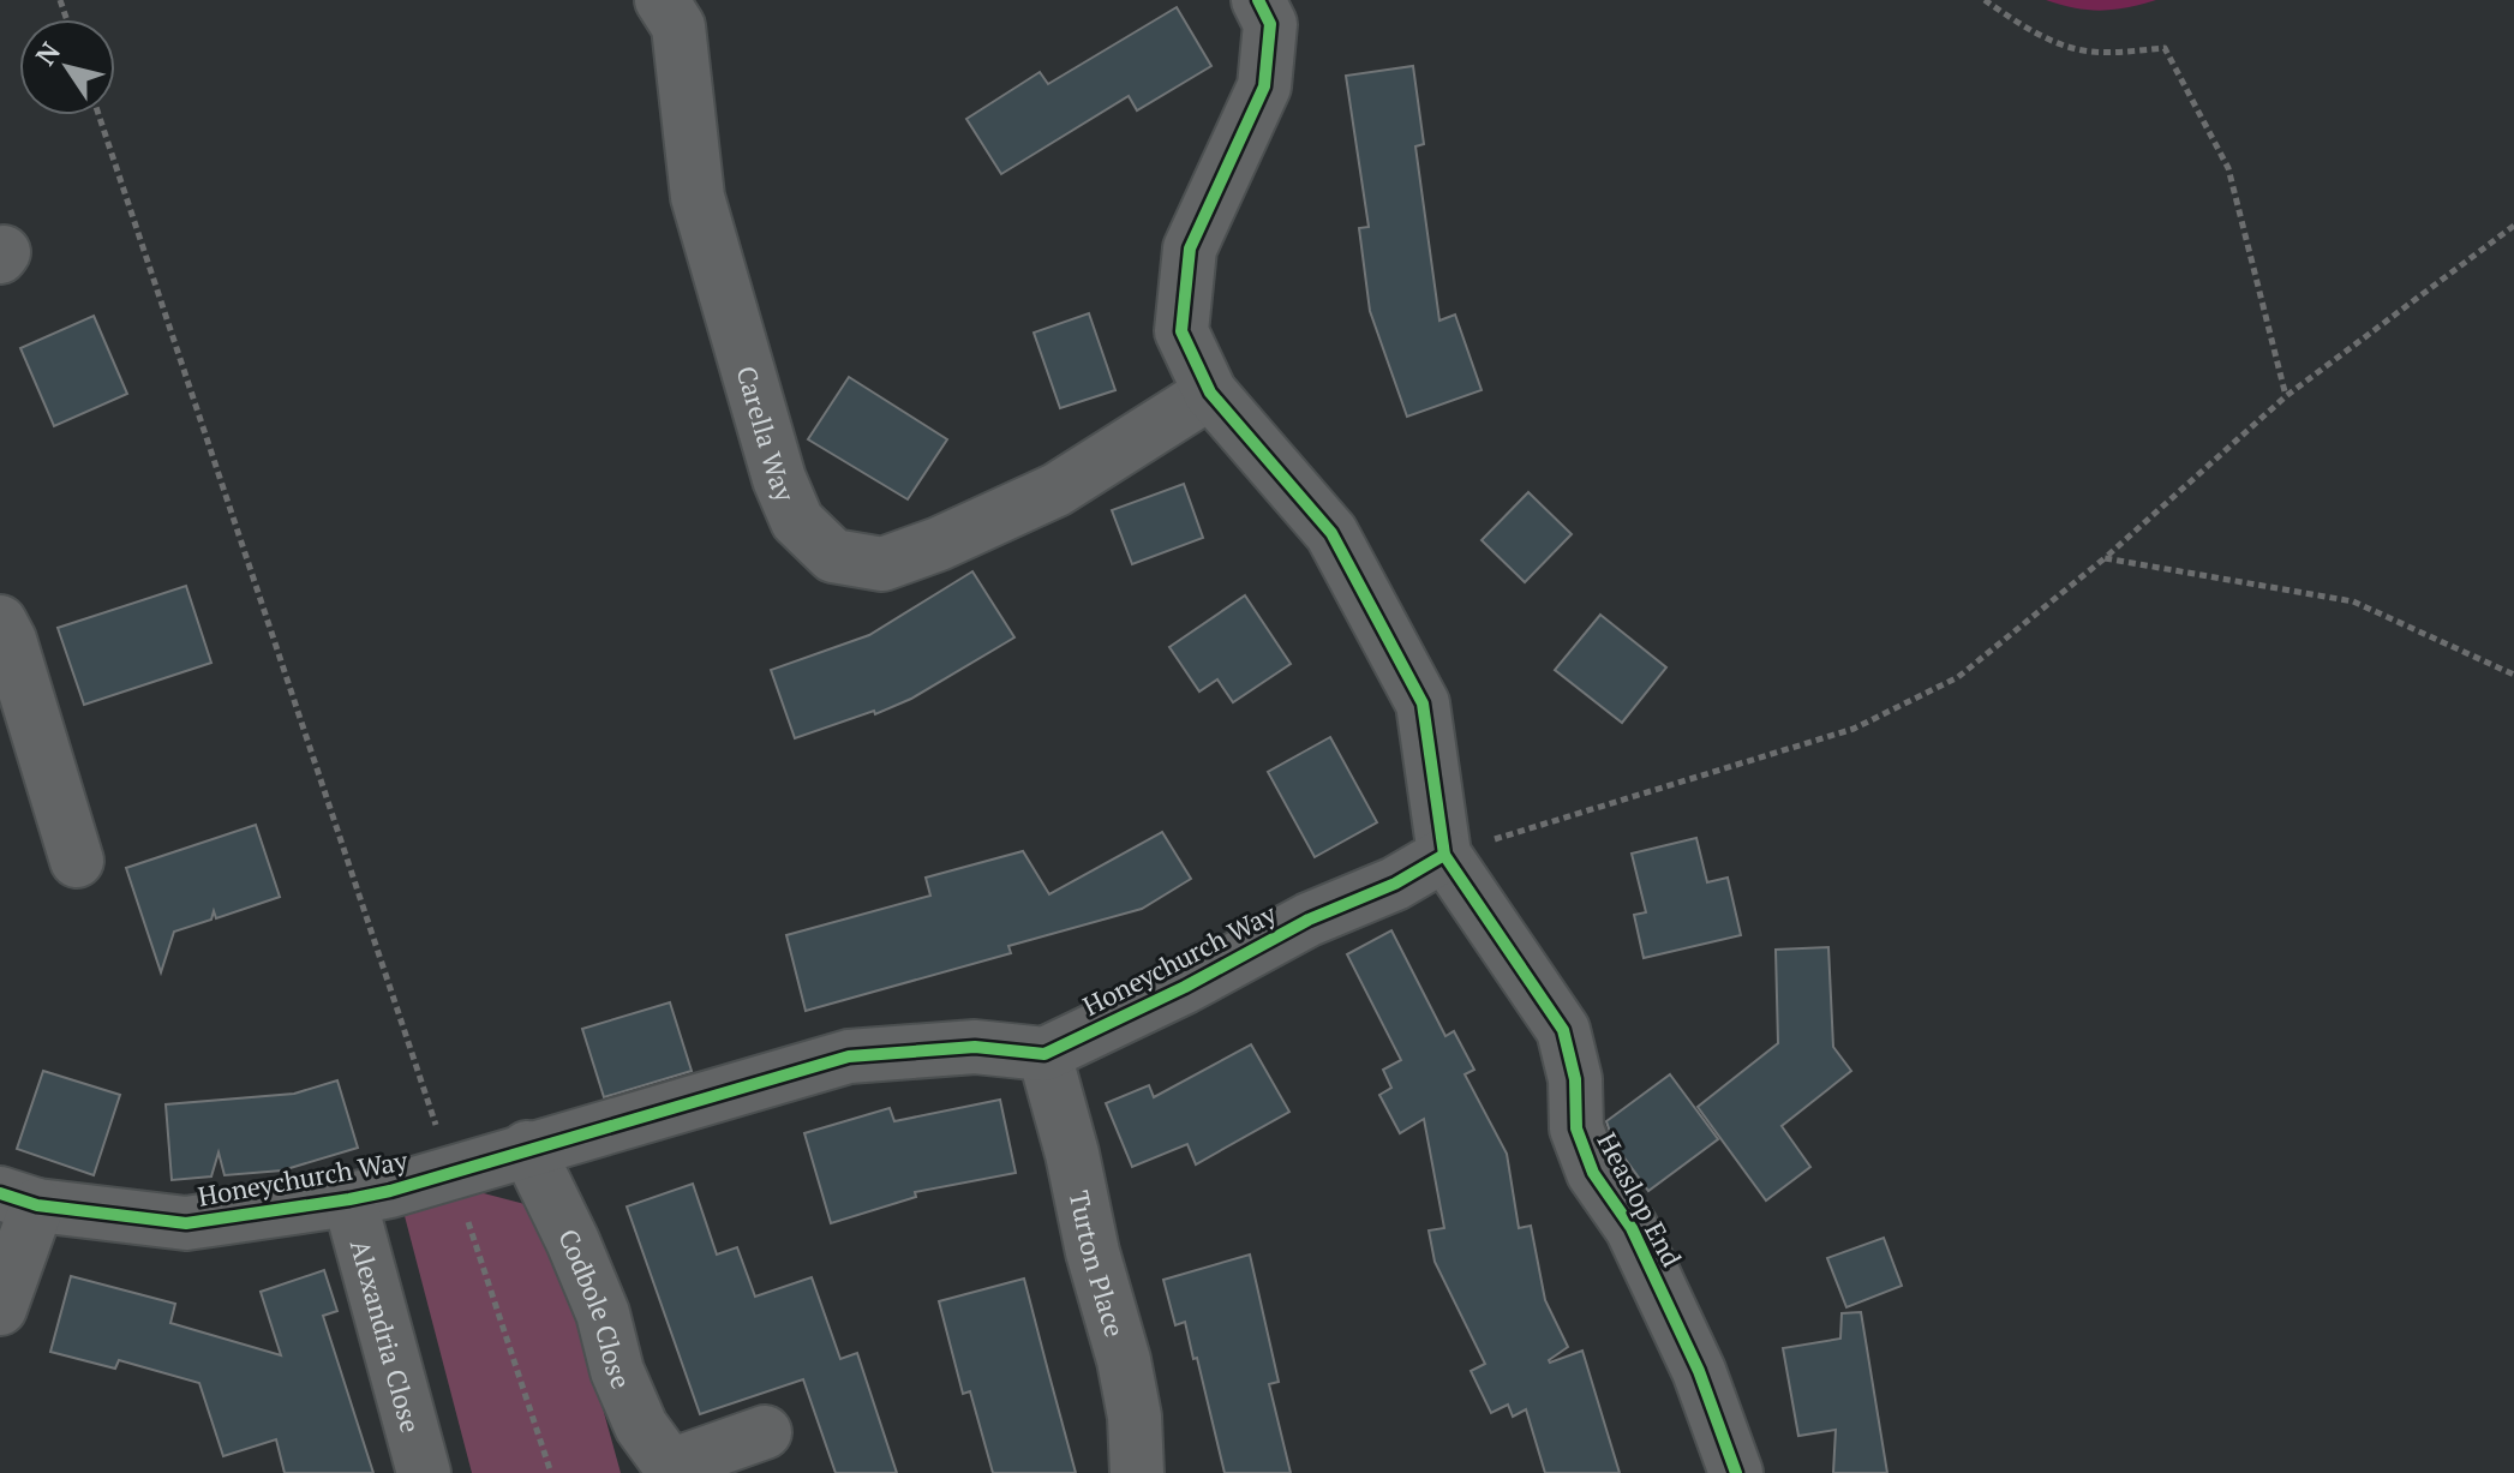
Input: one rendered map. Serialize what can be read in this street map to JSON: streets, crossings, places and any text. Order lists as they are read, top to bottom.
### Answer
{
  "streets": {
    "street": [
      "Carella Way",
      "Honeychurch Way",
      "Heaslop End",
      "Turton Place",
      "Codbole Close",
      "Alexandria Close"
    ]
  },
  "crossings": [
    ["Honeychurch Way", "Heaslop End"],
    ["Honeychurch Way", "Turton Place"],
    ["Honeychurch Way", "Codbole Close"],
    ["Honeychurch Way", "Alexandria Close"]
  ],
  "north": "top left"
}
